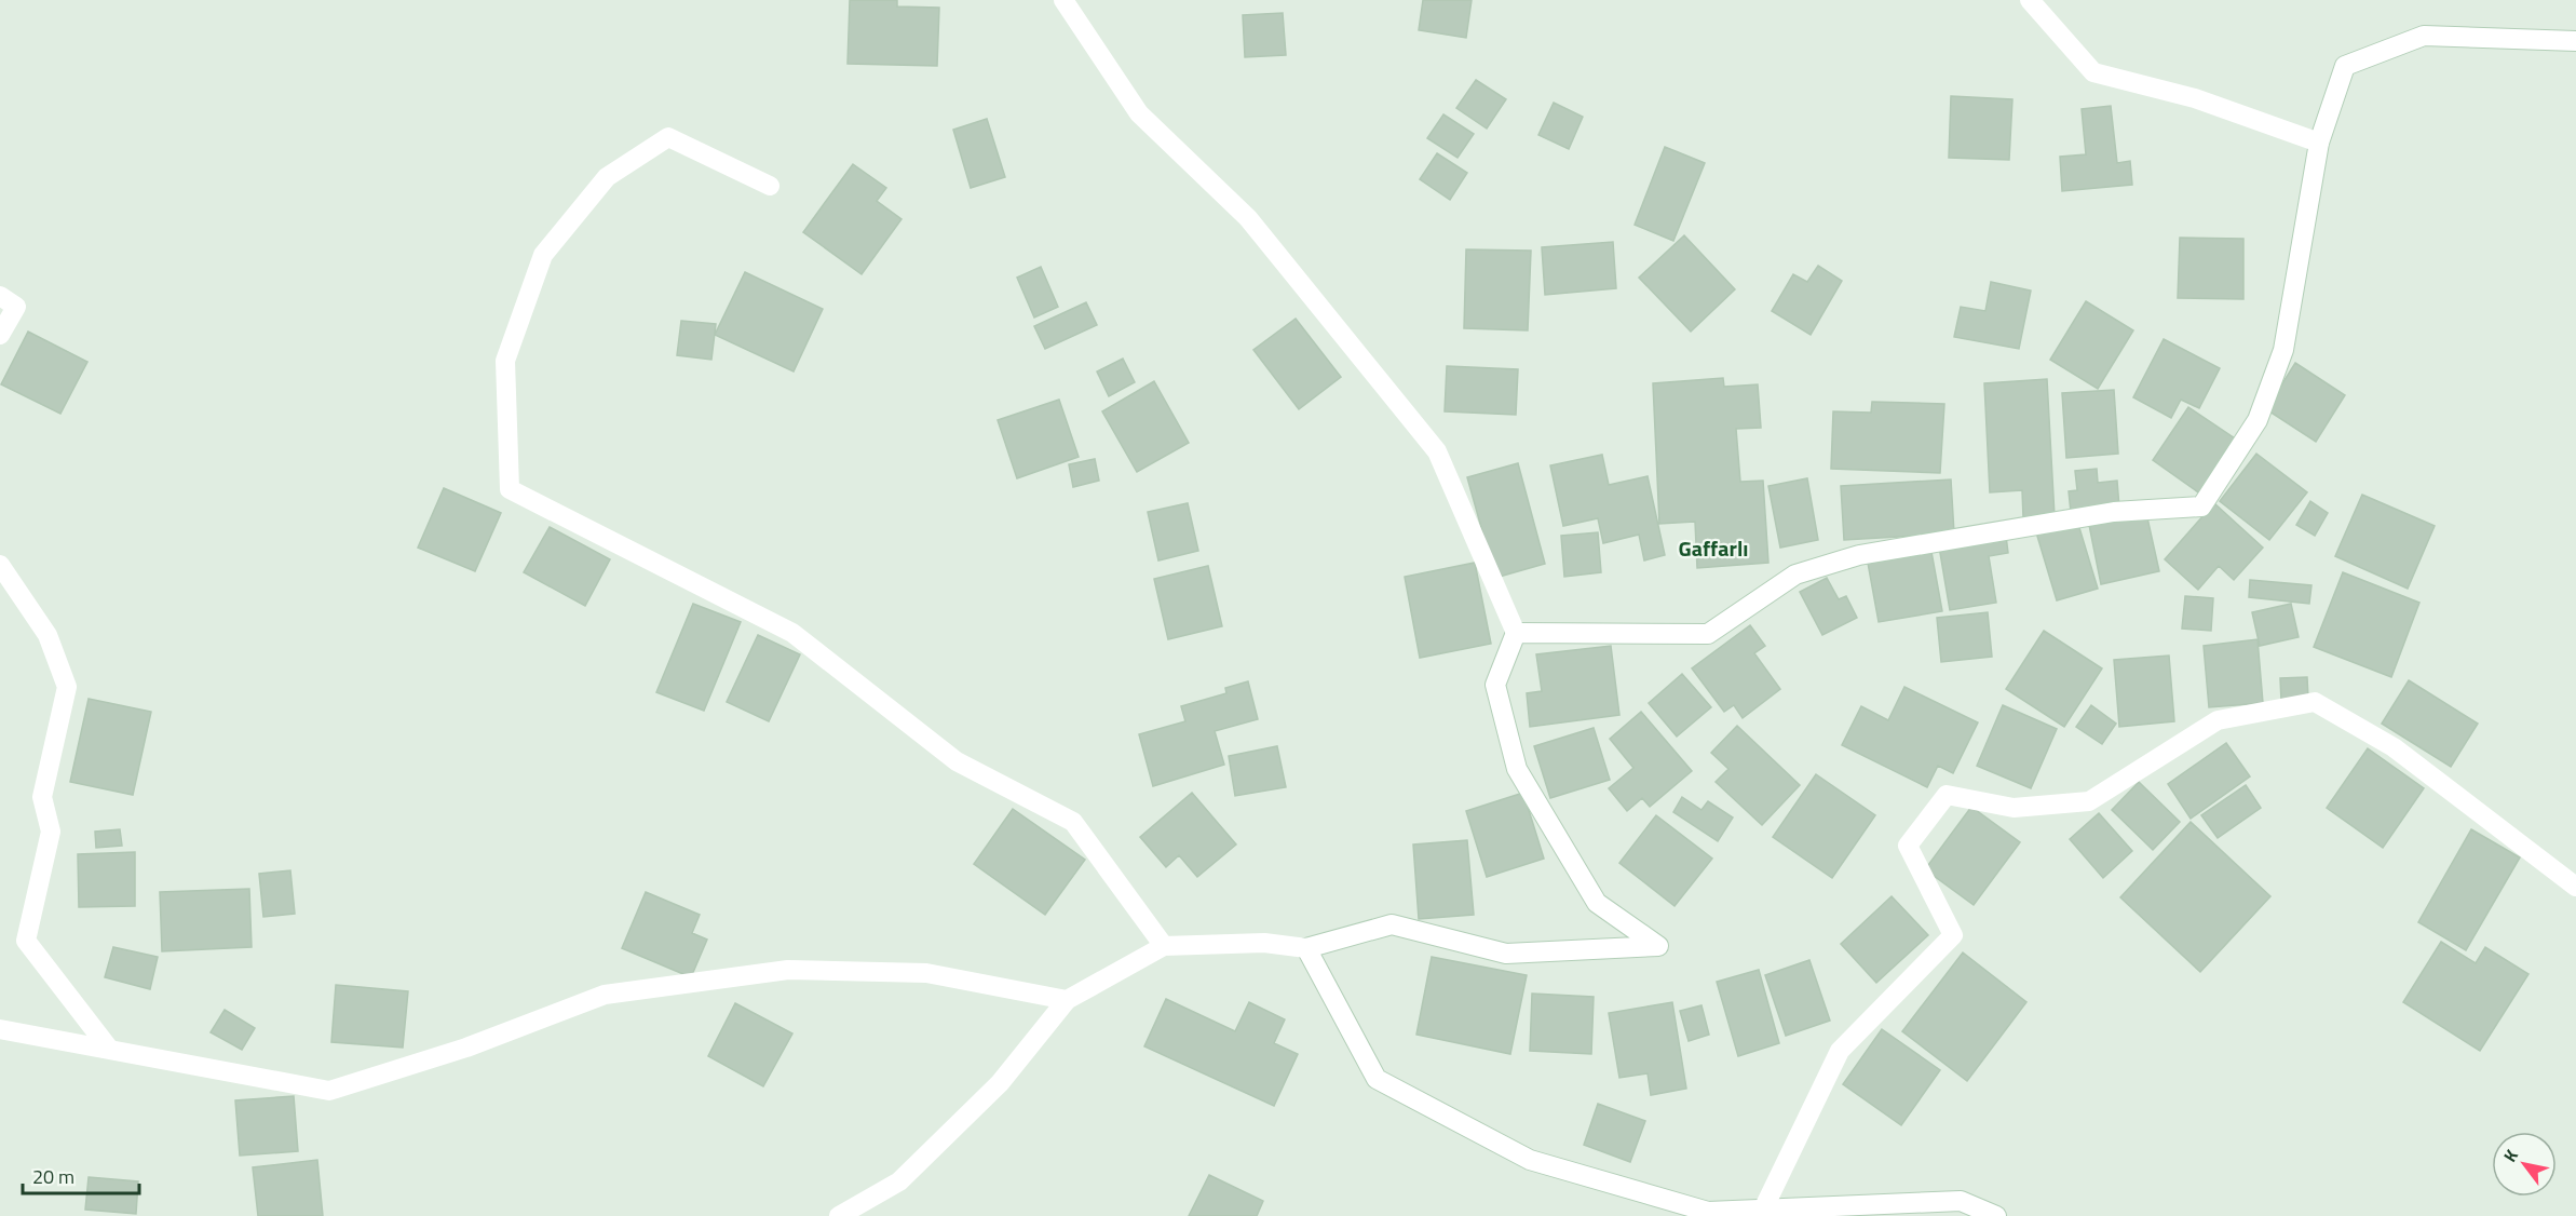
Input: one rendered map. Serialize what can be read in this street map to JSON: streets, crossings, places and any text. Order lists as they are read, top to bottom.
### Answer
{
  "districts": ["Gaffarlı"],
  "scale_bar": "20 m",
  "north": "top left"
}
